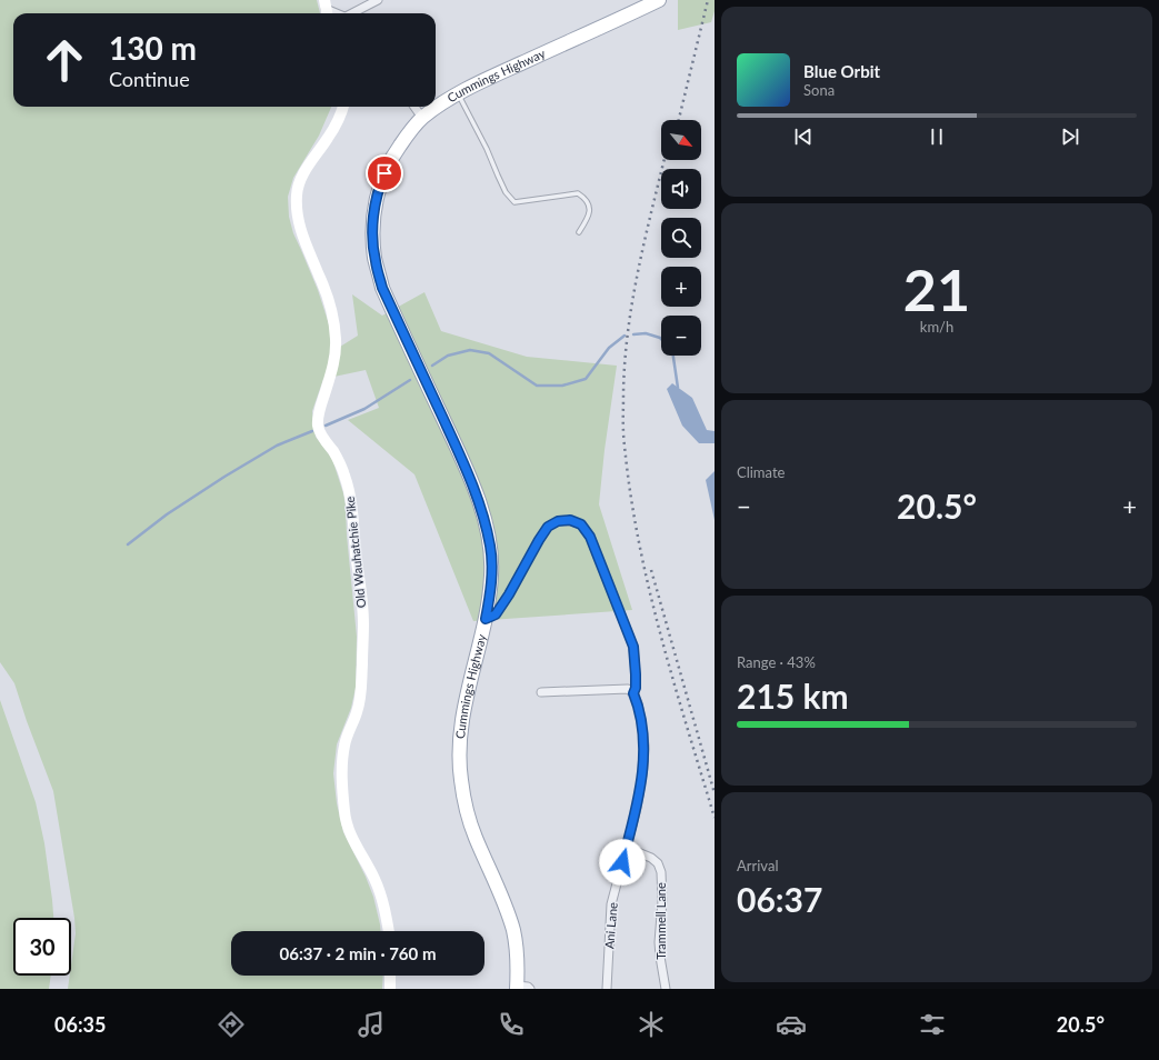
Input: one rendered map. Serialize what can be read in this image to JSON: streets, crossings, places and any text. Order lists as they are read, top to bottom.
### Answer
{
  "streets": {
    "main road": ["Cummings Highway", "Old Wauhatchie Pike"],
    "street": ["Trammell Lane", "Ani Lane"]
  },
  "crossings": [
    ["Trammell Lane", "Ani Lane"]
  ],
  "north": "bottom right",
  "page": {
    "turn": ["130 m", "Continue"],
    "song": ["Blue Orbit", "Sona"],
    "map_buttons": ["+", "−"],
    "tile": [
      ["21", "km/h"],
      "Climate",
      ["Range · 43%", "215 km"],
      ["Arrival", "06:37"]
    ],
    "heat": ["−", "20.5°", "+"],
    "limit": "30",
    "trip": "06:37 · 2 min · 760 m",
    "tabs": ["06:35", "20.5°"]
  }
}
